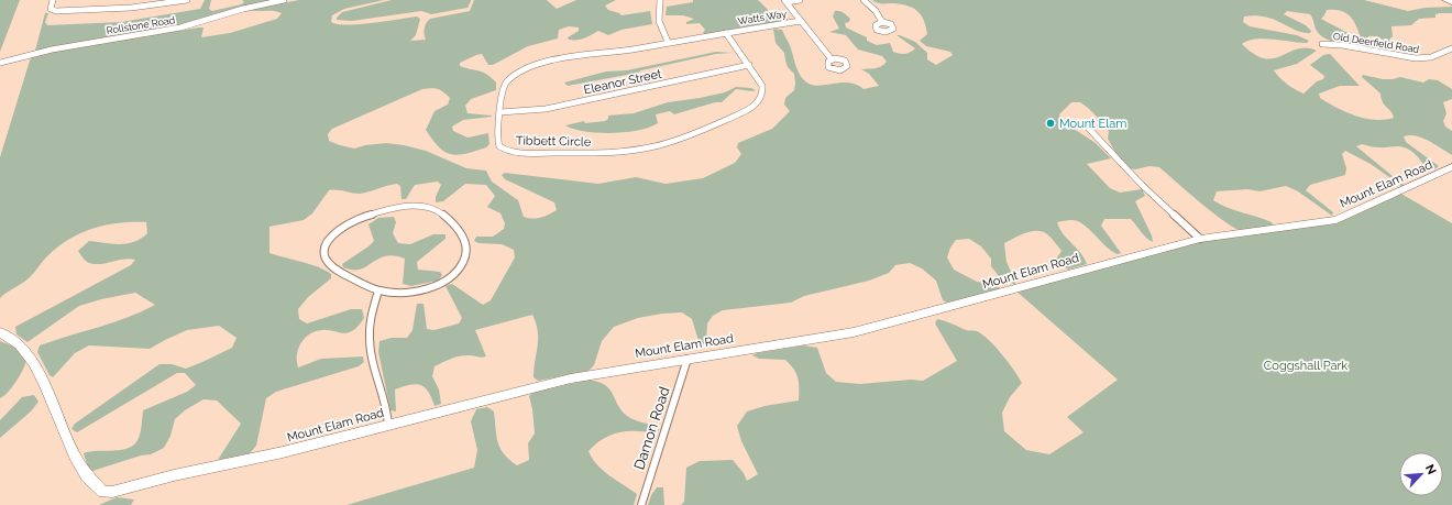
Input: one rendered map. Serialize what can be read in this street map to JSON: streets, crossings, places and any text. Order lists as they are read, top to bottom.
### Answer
{
  "streets": {
    "main road": ["Mount Elam Road"],
    "street": [
      "Watts Way",
      "Rollstone Road",
      "Old Deerfield Road",
      "Eleanor Street",
      "Tibbett Circle",
      "Damon Road"
    ]
  },
  "crossings": [
    ["Watts Way", "Tibbett Circle"],
    ["Eleanor Street", "Tibbett Circle"],
    ["Mount Elam Road", "Damon Road"]
  ],
  "parks": ["Coggshall Park"],
  "places": ["Mount Elam"],
  "north": "top right"
}
